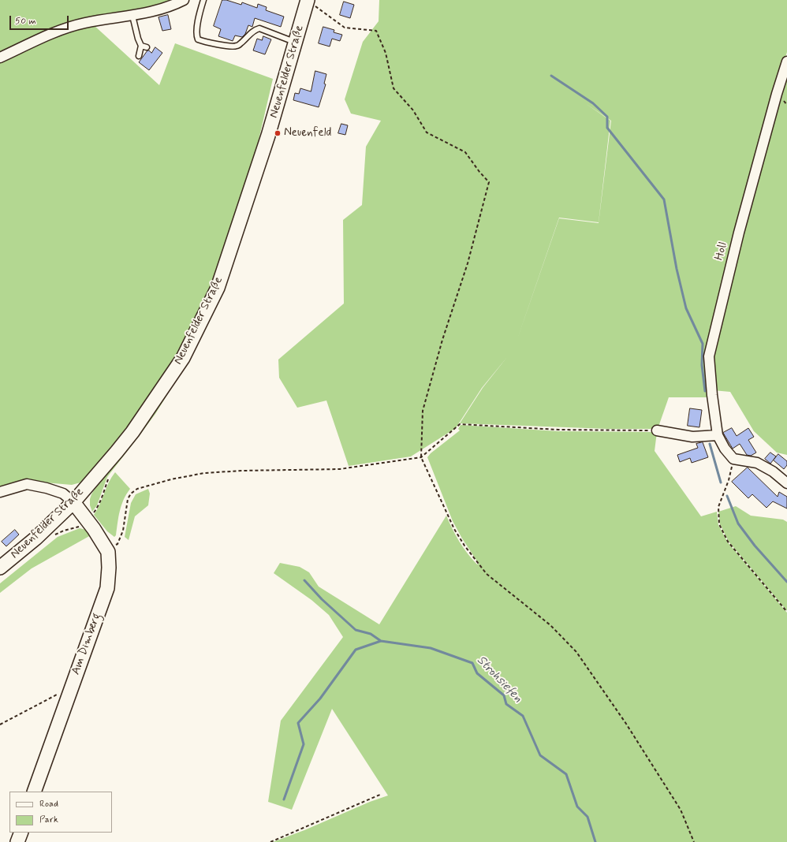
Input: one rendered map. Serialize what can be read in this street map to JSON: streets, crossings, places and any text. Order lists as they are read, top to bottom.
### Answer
{
  "streets": {
    "main road": ["Neuenfelder Straße", "Am Dimberg"],
    "street": ["Holl"]
  },
  "crossings": [
    ["Neuenfelder Straße", "Am Dimberg"]
  ],
  "water": ["Strohsiefen"],
  "places": ["Neuenfeld"],
  "legend": ["Road", "Park"],
  "scale_bar": "50 m"
}
